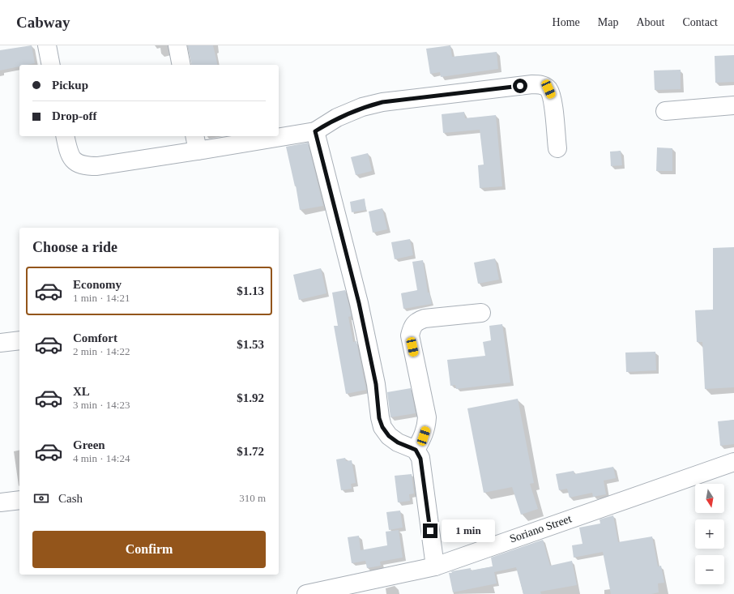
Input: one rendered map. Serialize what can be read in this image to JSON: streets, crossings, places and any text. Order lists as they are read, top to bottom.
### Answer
{
  "streets": {
    "street": ["Soriano Street"]
  },
  "north": "bottom",
  "page": {
    "header": "Cabway",
    "nav": [
      "Home",
      "Map",
      "About",
      "Contact"
    ],
    "banner": ["Pickup", "Drop-off"],
    "heading": "Choose a ride",
    "list": [
      {
        "name": "Economy",
        "note": "1 min · 14:21",
        "value": "$1.13"
      },
      {
        "name": "Comfort",
        "note": "2 min · 14:22",
        "value": "$1.53"
      },
      {
        "name": "XL",
        "note": "3 min · 14:23",
        "value": "$1.92"
      },
      {
        "name": "Green",
        "note": "4 min · 14:24",
        "value": "$1.72"
      }
    ],
    "pay": ["Cash", "310 m"],
    "map_buttons": ["+", "−"],
    "bubble": "1 min",
    "buttons": "Confirm"
  }
}
